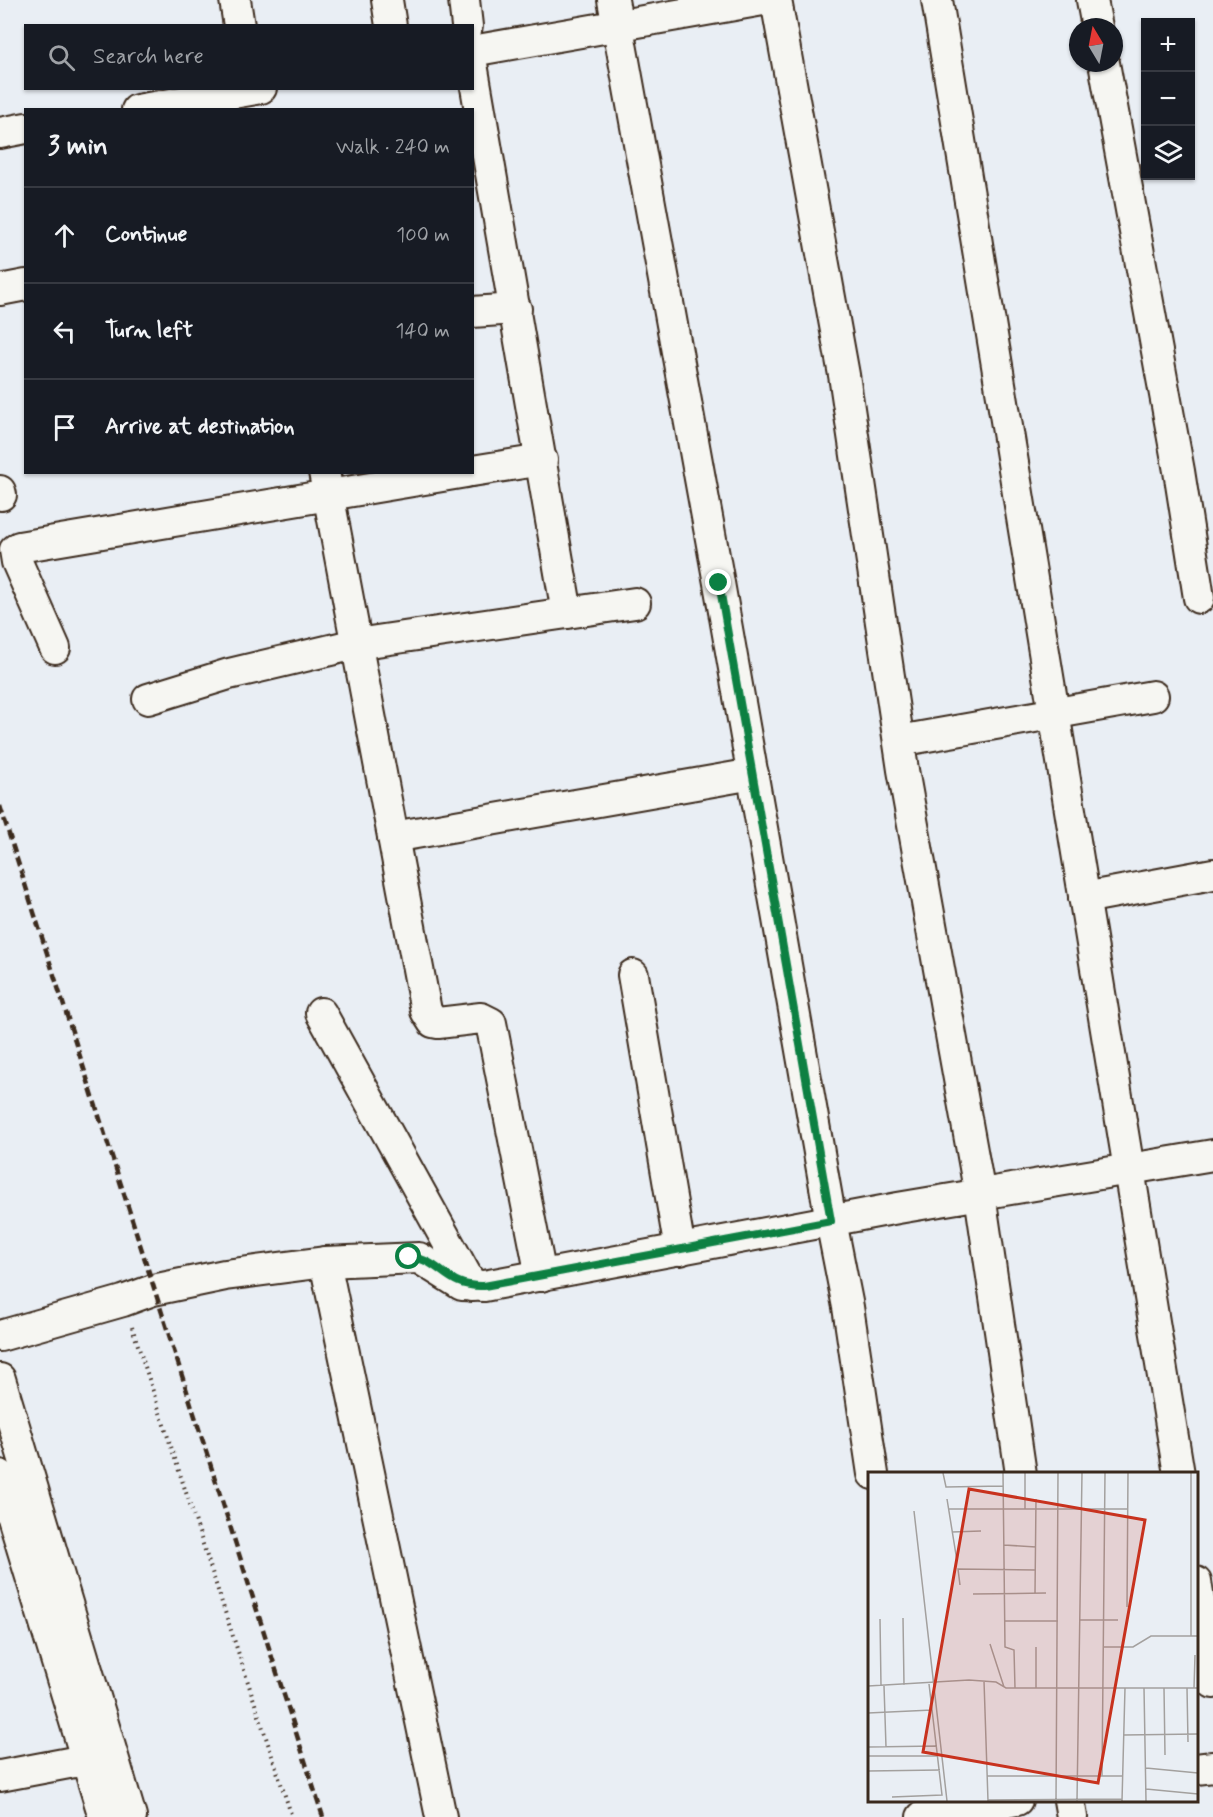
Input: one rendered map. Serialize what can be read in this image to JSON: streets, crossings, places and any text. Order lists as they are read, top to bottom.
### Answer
{
  "north": "top",
  "page": {
    "map_buttons": ["+", "−"],
    "search": "Search here",
    "heading": ["3 min", "Walk · 240 m"],
    "list": [
      ["Continue", "100 m"],
      ["Turn left", "140 m"],
      "Arrive at destination"
    ]
  }
}
